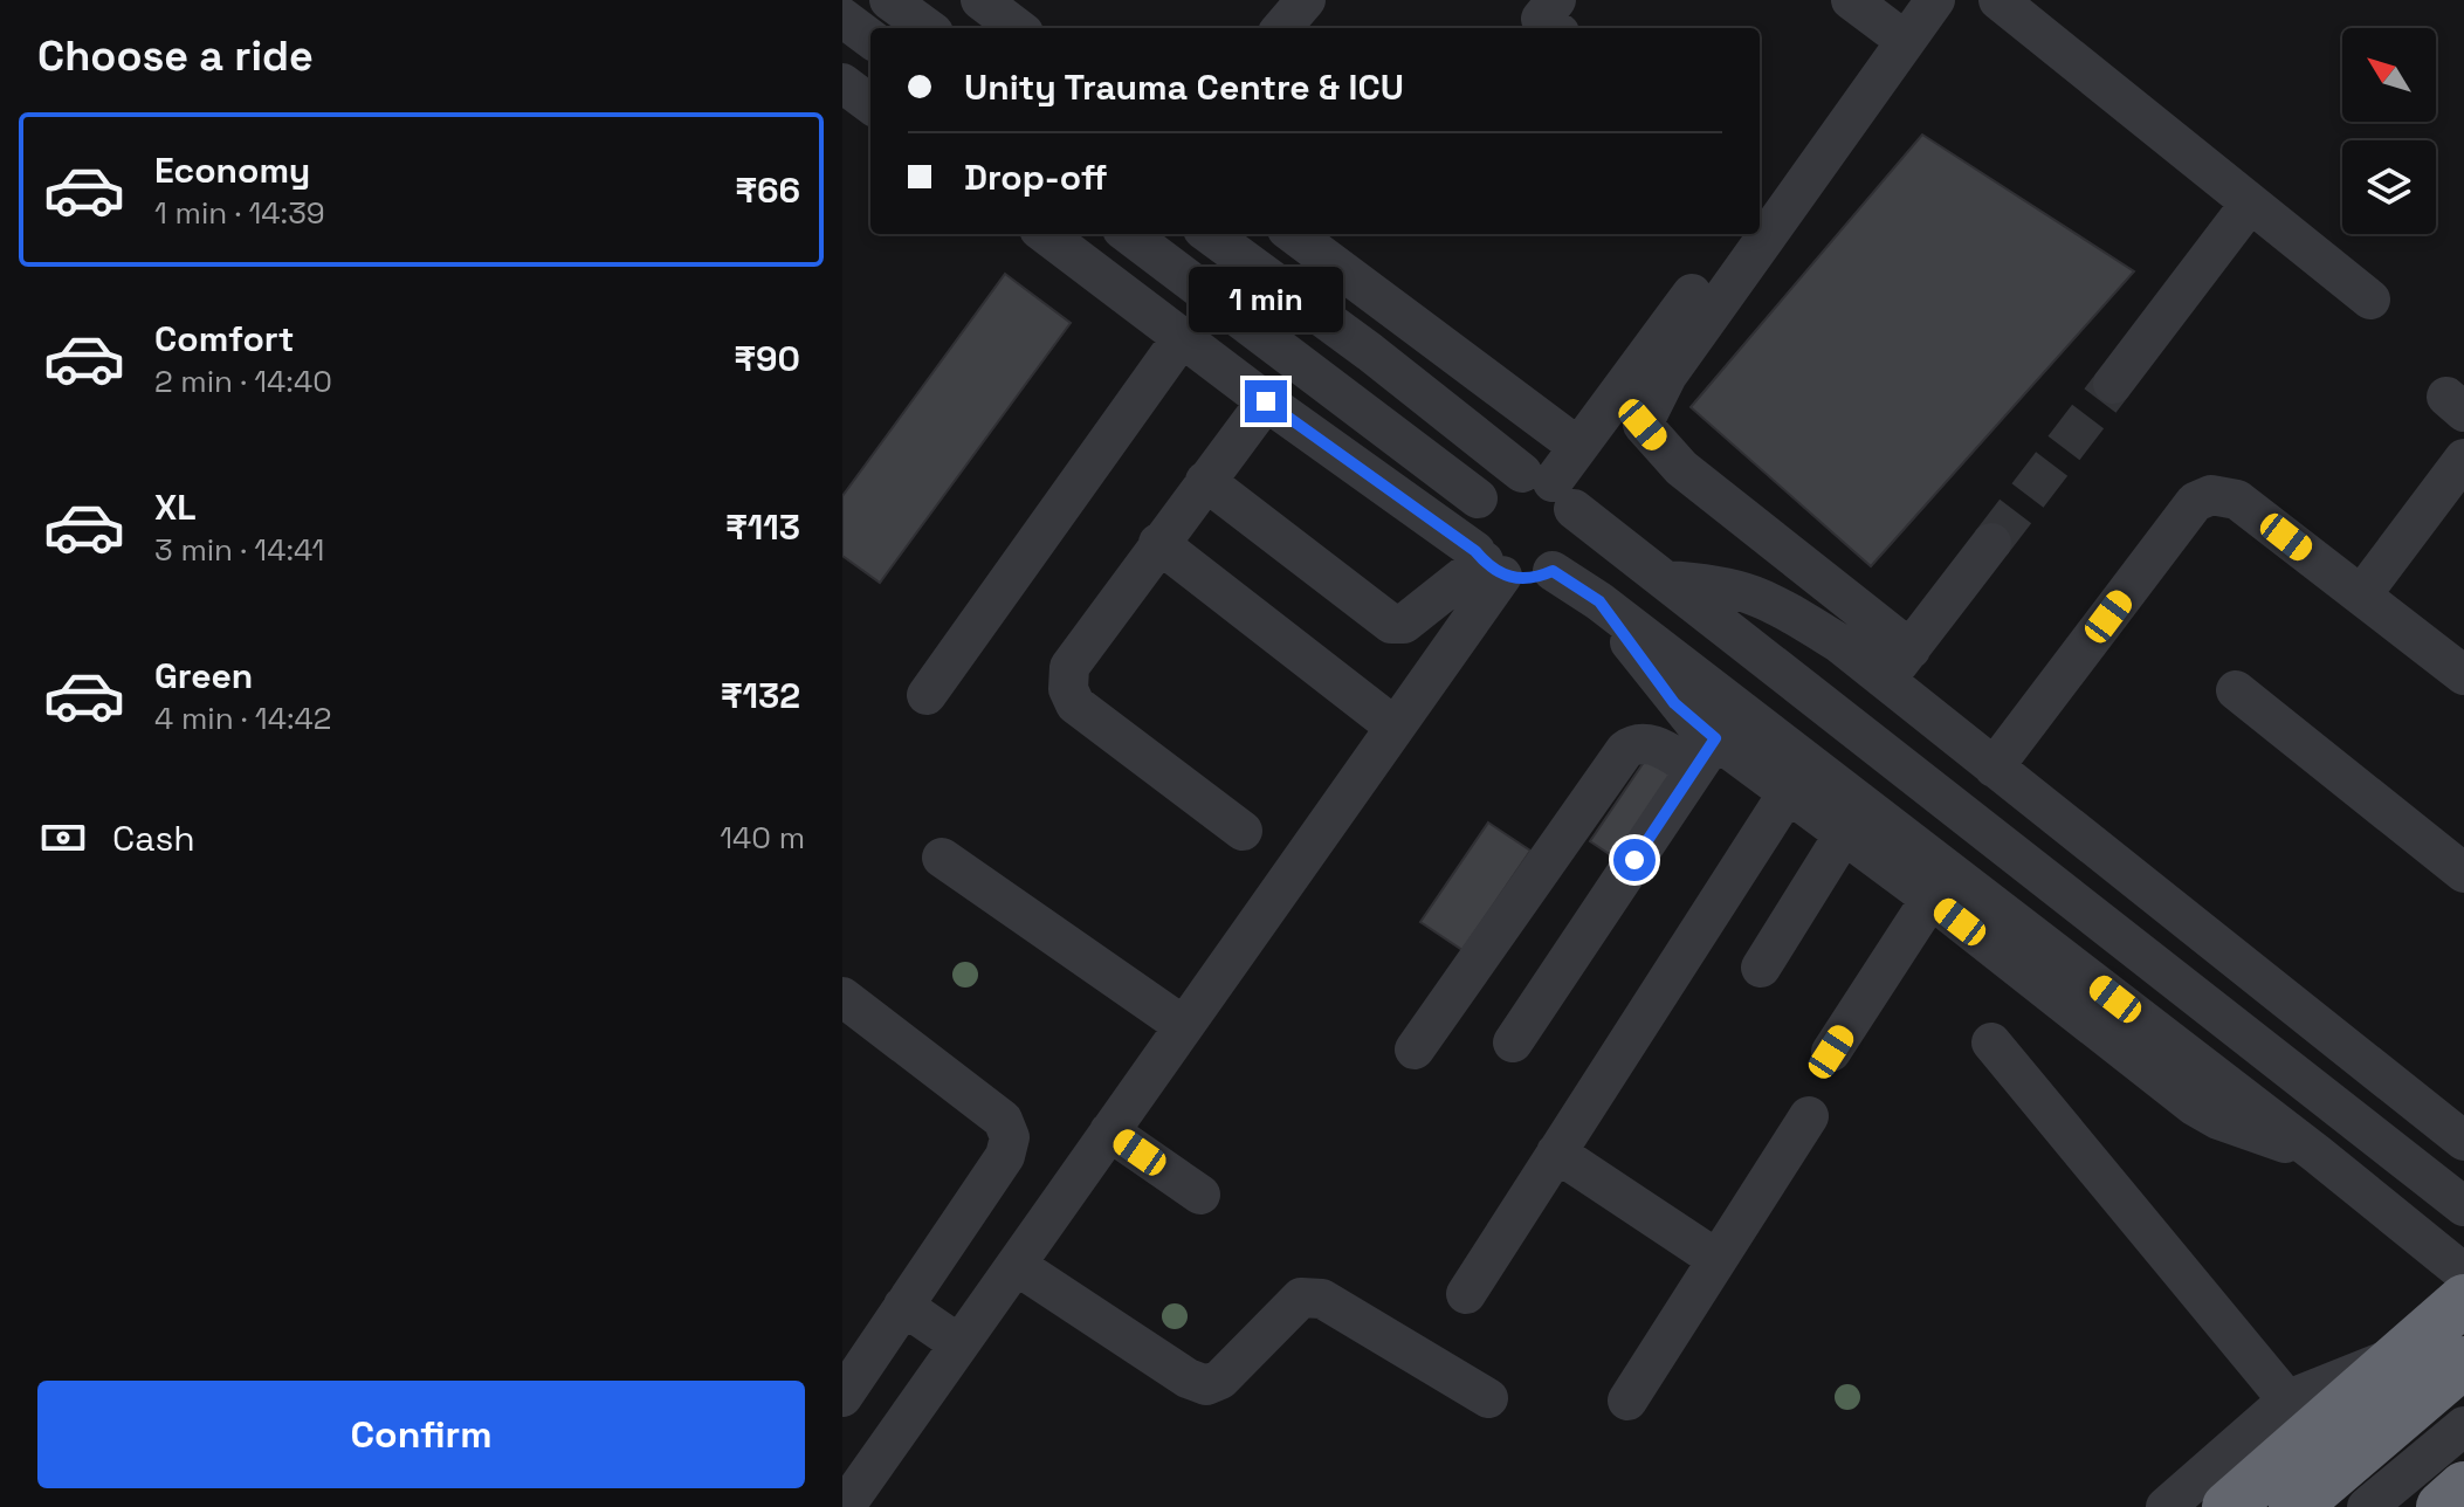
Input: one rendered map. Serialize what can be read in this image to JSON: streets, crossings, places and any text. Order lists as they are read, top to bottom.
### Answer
{
  "north": "top left",
  "page": {
    "heading": "Choose a ride",
    "banner": ["Unity Trauma Centre & ICU", "Drop-off"],
    "list": [
      {
        "name": "Economy",
        "note": "1 min · 14:39",
        "value": "₹66"
      },
      {
        "name": "Comfort",
        "note": "2 min · 14:40",
        "value": "₹90"
      },
      {
        "name": "XL",
        "note": "3 min · 14:41",
        "value": "₹113"
      },
      {
        "name": "Green",
        "note": "4 min · 14:42",
        "value": "₹132"
      }
    ],
    "bubble": "1 min",
    "pay": ["Cash", "140 m"],
    "buttons": "Confirm"
  }
}
